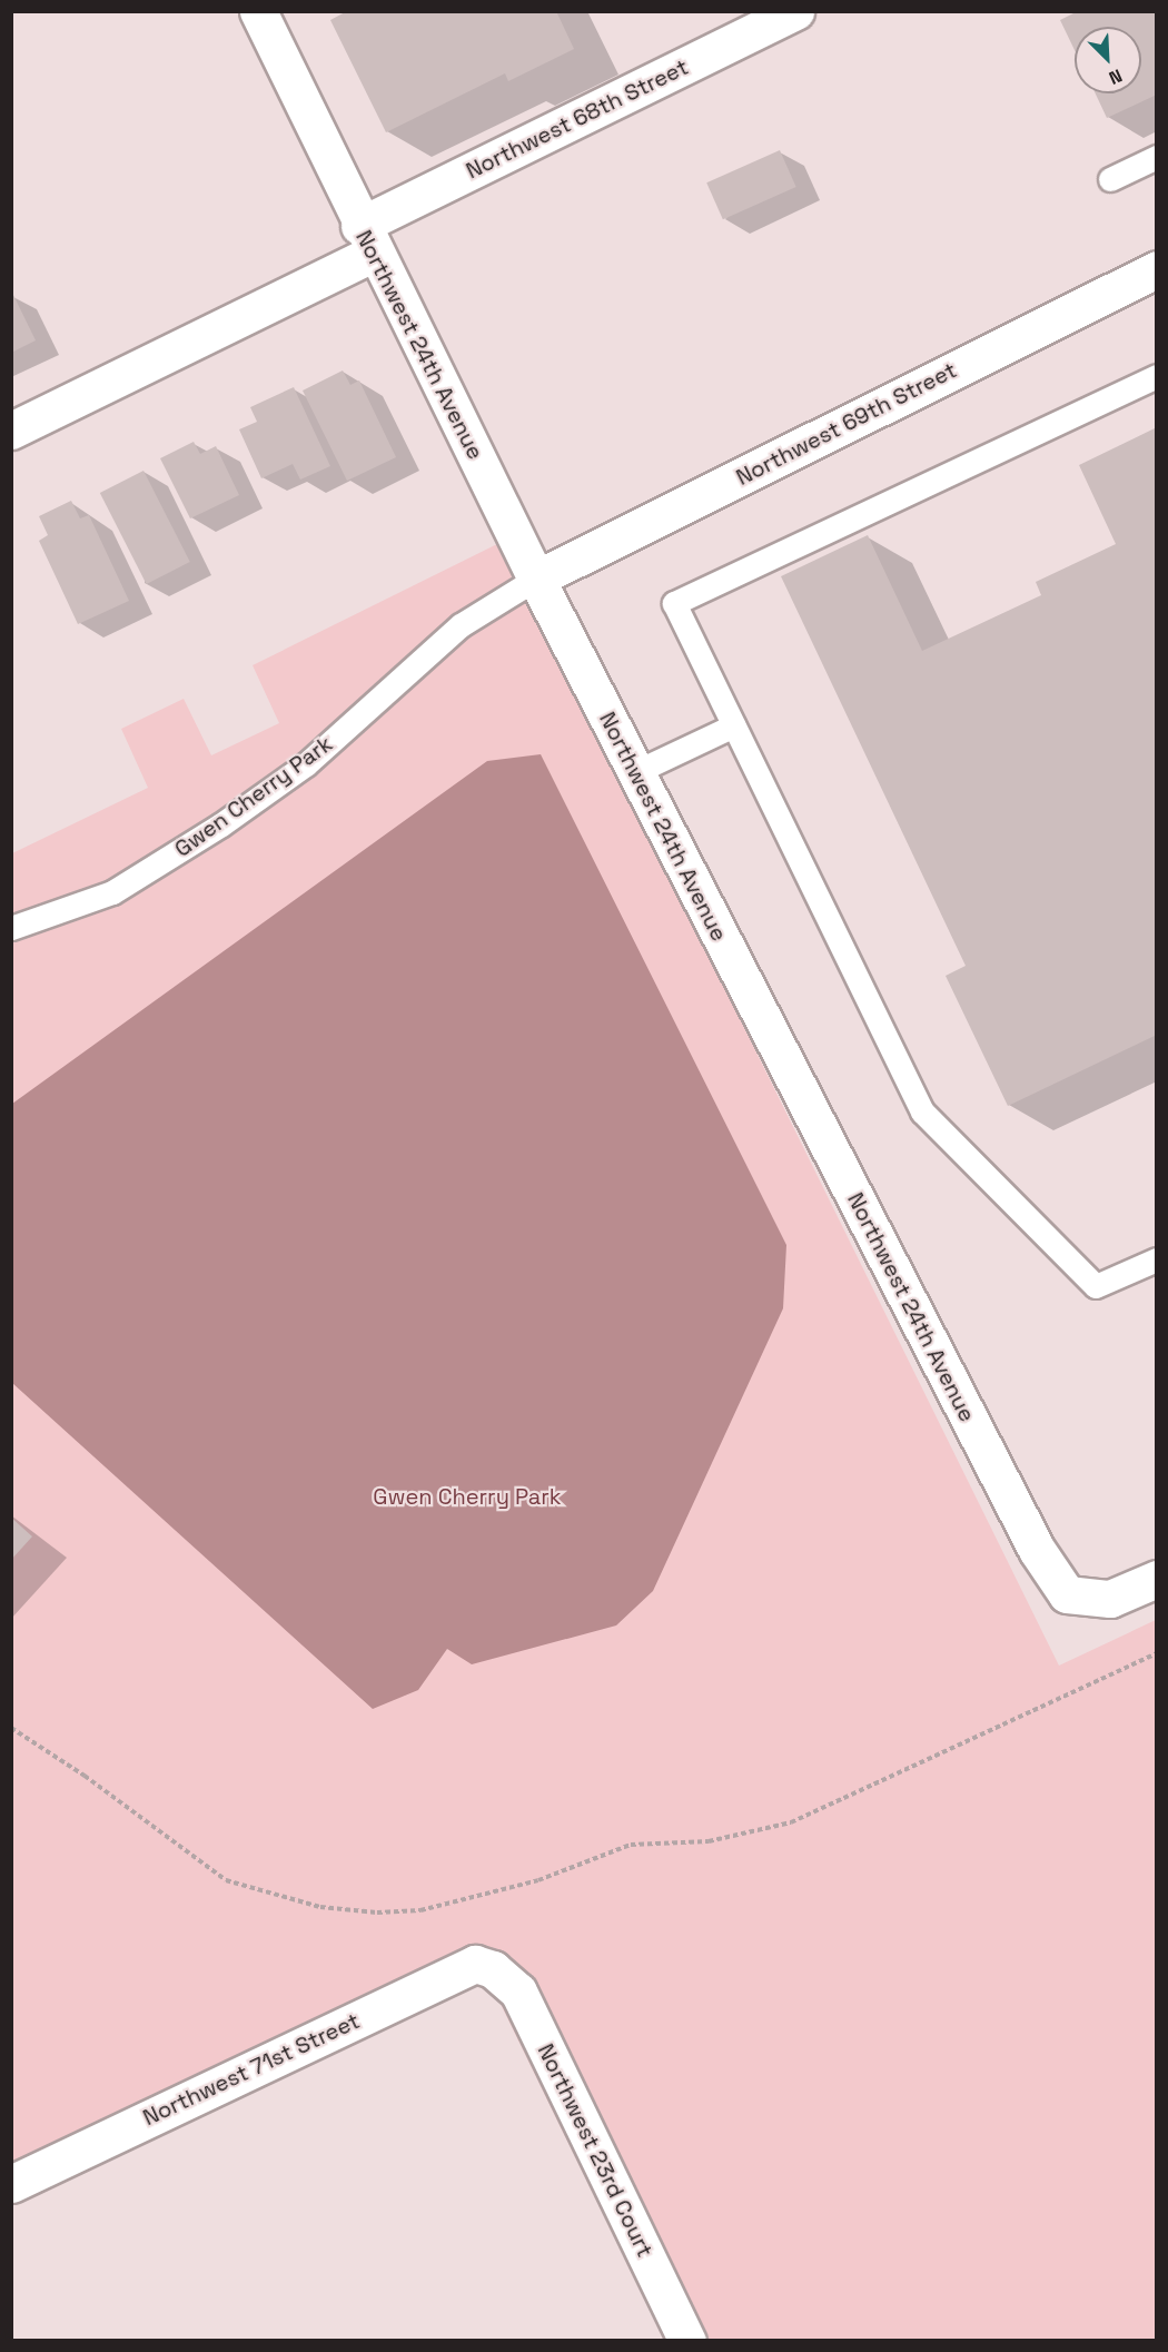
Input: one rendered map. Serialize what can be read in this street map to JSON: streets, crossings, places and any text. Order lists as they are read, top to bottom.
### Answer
{
  "streets": {
    "street": [
      "Northwest 68th Street",
      "Northwest 24th Avenue",
      "Northwest 69th Street",
      "Northwest 71st Street",
      "Northwest 23rd Court"
    ],
    "lane": ["Gwen Cherry Park"]
  },
  "crossings": [
    ["Northwest 68th Street", "Northwest 24th Avenue"],
    ["Northwest 24th Avenue", "Northwest 69th Street"],
    ["Northwest 24th Avenue", "Gwen Cherry Park"],
    ["Northwest 69th Street", "Gwen Cherry Park"],
    ["Northwest 71st Street", "Northwest 23rd Court"]
  ],
  "parks": ["Gwen Cherry Park"],
  "north": "bottom right"
}
